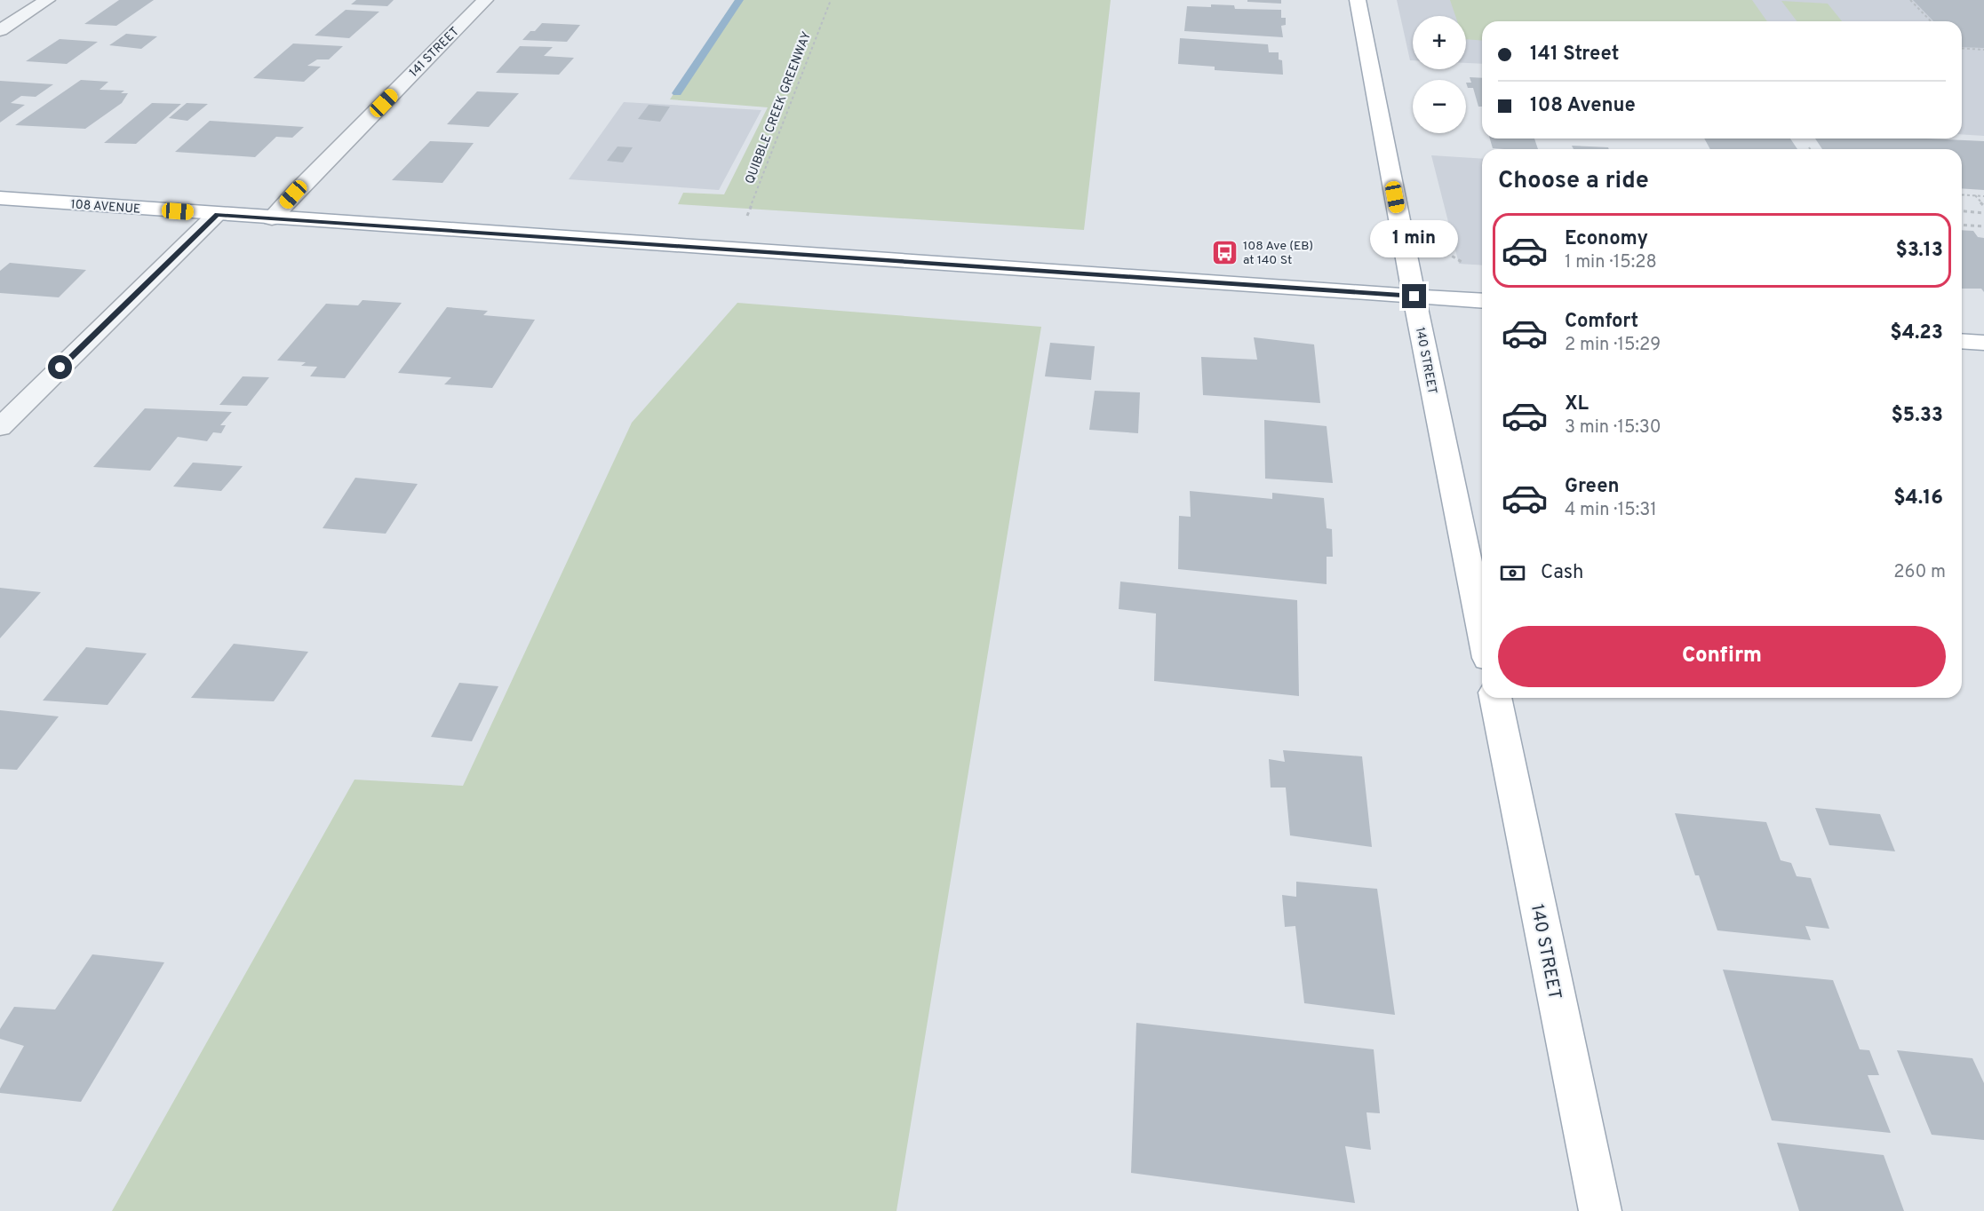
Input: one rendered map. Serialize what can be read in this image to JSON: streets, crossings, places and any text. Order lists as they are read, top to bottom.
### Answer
{
  "streets": {
    "main road": ["108 AVENUE", "140 STREET"],
    "street": ["141 STREET"],
    "path": ["QUIBBLE CREEK GREENWAY"]
  },
  "crossings": [
    ["141 STREET", "108 AVENUE"],
    ["108 AVENUE", "140 STREET"]
  ],
  "places": {
    "bus stop": ["108 Ave (EB) at 140 St"]
  },
  "page": {
    "map_buttons": ["+", "−"],
    "banner": ["141 Street", "108 Avenue"],
    "heading": "Choose a ride",
    "list": [
      {
        "name": "Economy",
        "note": "1 min · 15:28",
        "value": "$3.13"
      },
      {
        "name": "Comfort",
        "note": "2 min · 15:29",
        "value": "$4.23"
      },
      {
        "name": "XL",
        "note": "3 min · 15:30",
        "value": "$5.33"
      },
      {
        "name": "Green",
        "note": "4 min · 15:31",
        "value": "$4.16"
      }
    ],
    "bubble": "1 min",
    "pay": ["Cash", "260 m"],
    "buttons": "Confirm"
  }
}
